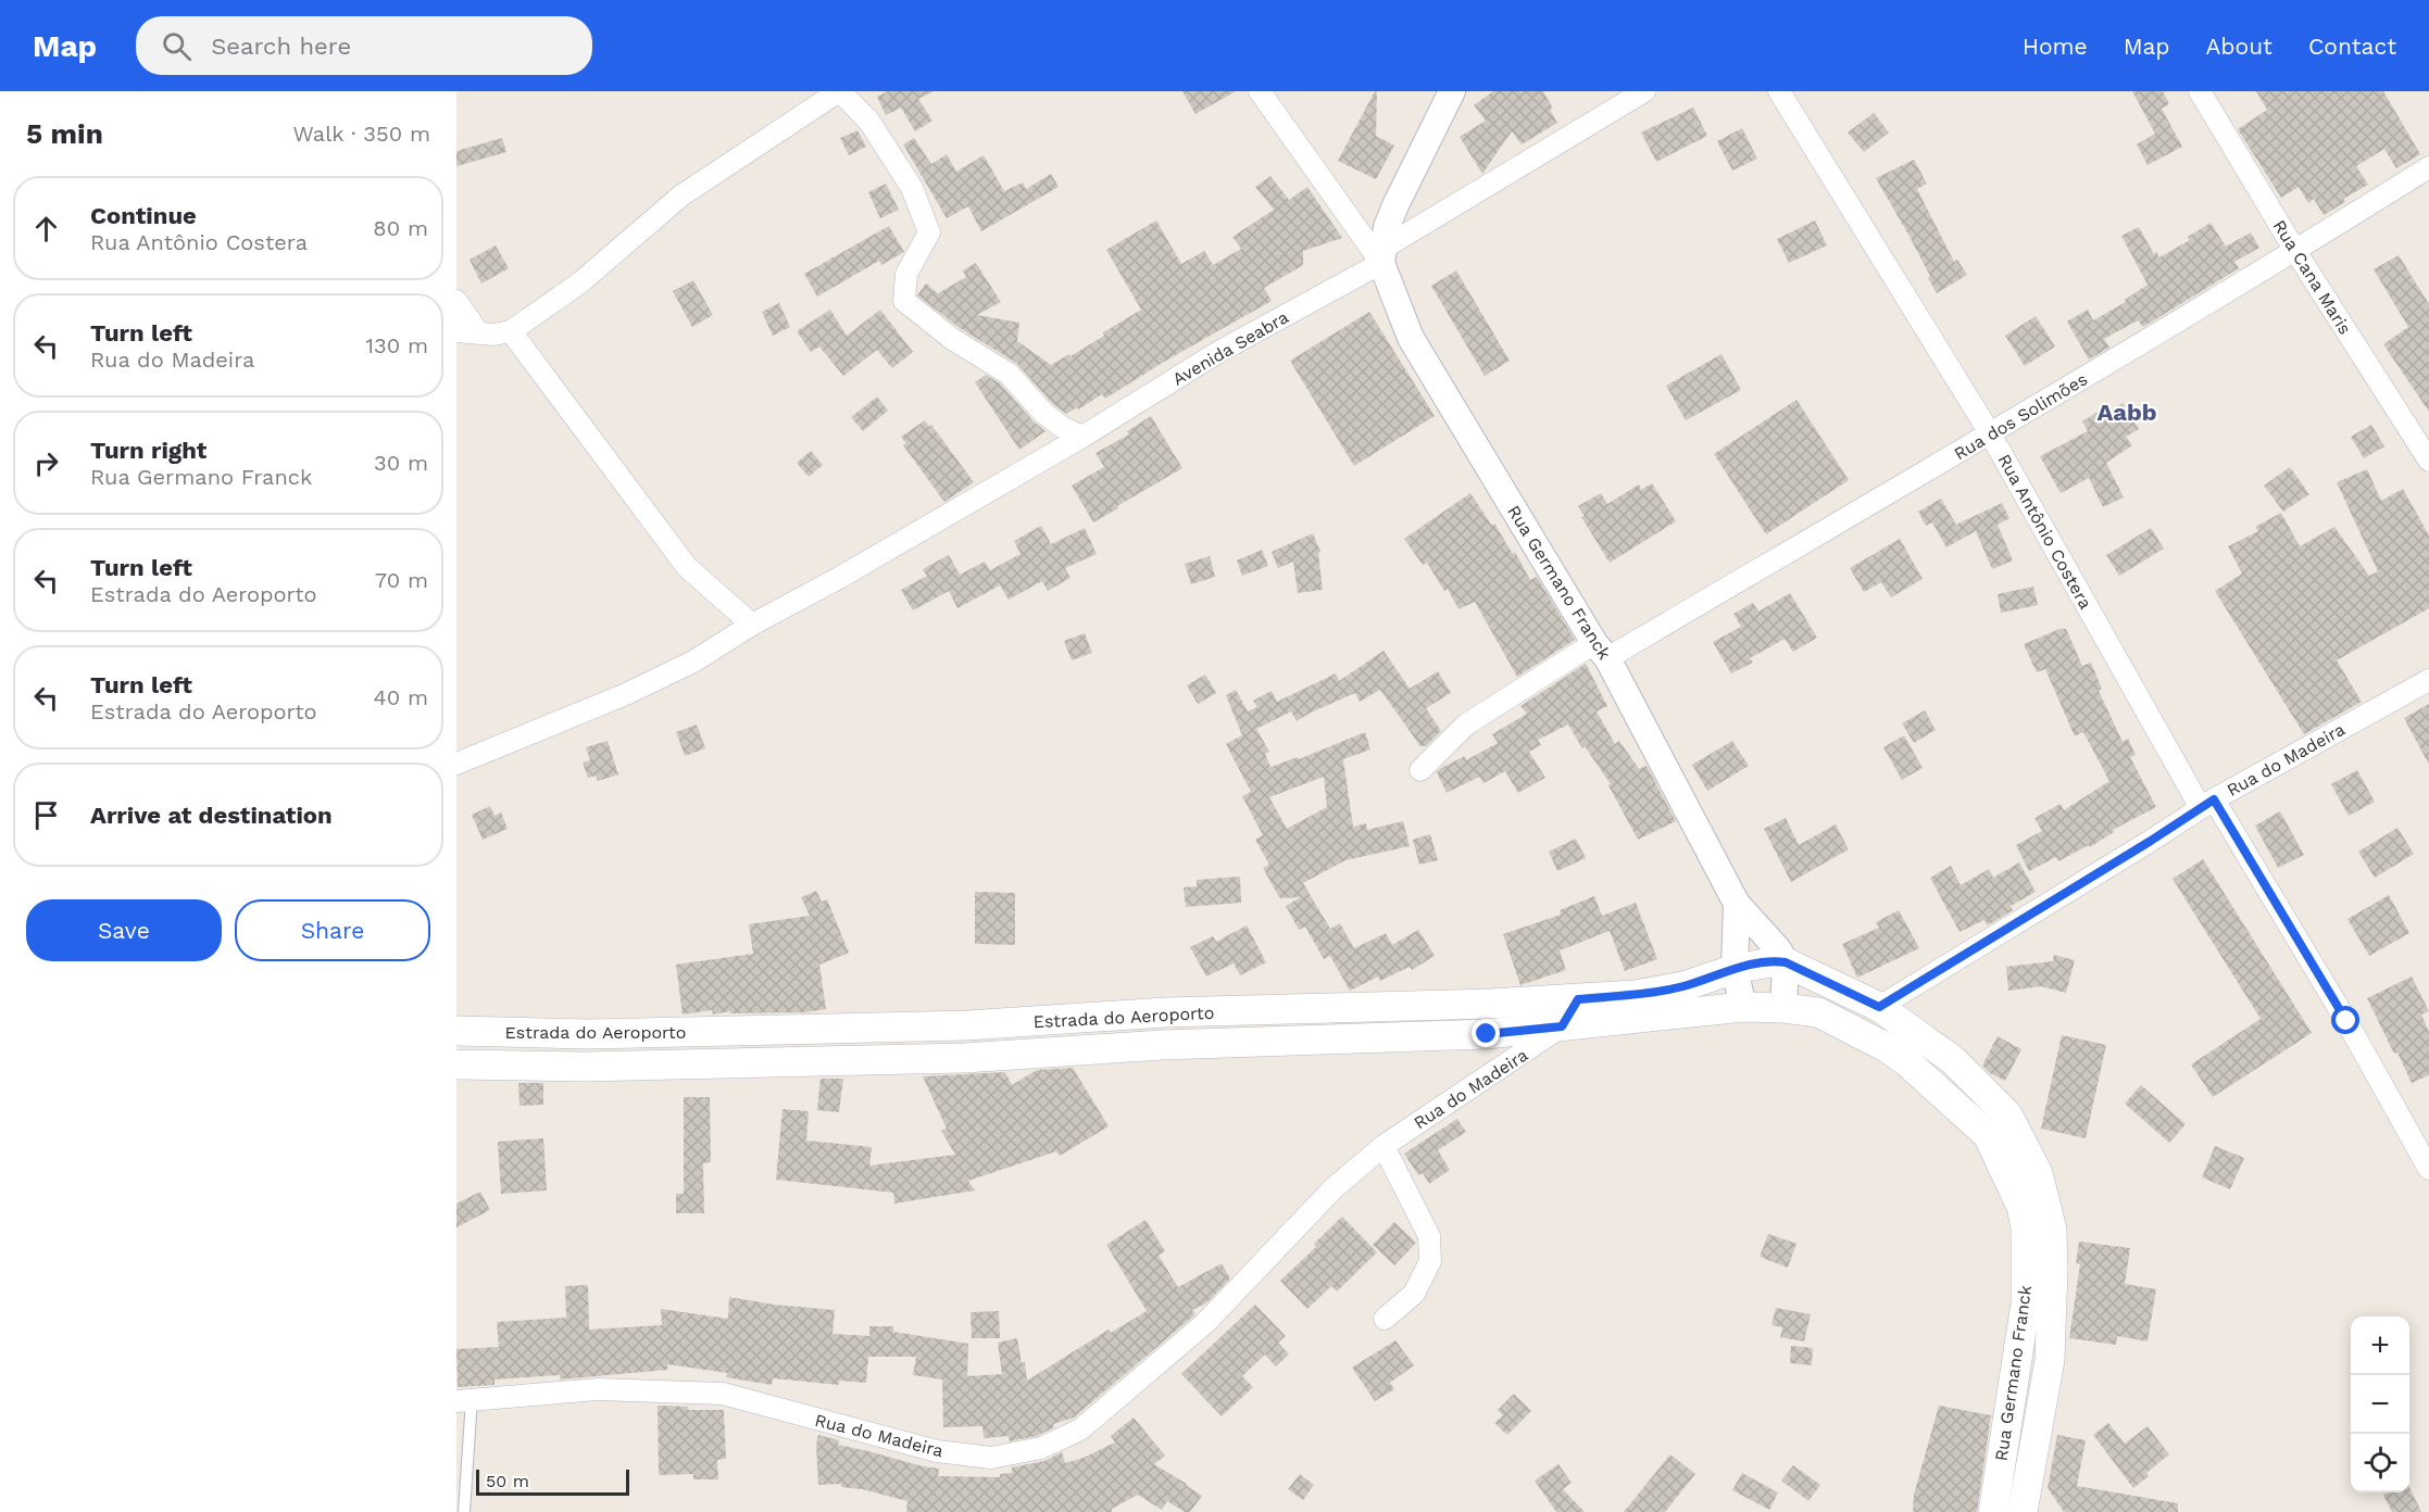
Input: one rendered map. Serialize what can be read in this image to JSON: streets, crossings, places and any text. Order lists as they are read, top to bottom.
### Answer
{
  "streets": {
    "main road": ["Rua Germano Franck", "Estrada do Aeroporto"],
    "street": [
      "Rua Cana Maris",
      "Avenida Seabra",
      "Rua dos Solimões",
      "Rua Antônio Costera",
      "Rua do Madeira"
    ]
  },
  "crossings": [
    ["Rua Cana Maris", "Rua dos Solimões"],
    ["Avenida Seabra", "Rua Germano Franck"],
    ["Rua dos Solimões", "Rua Antônio Costera"],
    ["Rua dos Solimões", "Rua Germano Franck"],
    ["Rua Antônio Costera", "Rua do Madeira"],
    ["Rua Germano Franck", "Rua do Madeira"],
    ["Rua Germano Franck", "Estrada do Aeroporto"],
    ["Rua do Madeira", "Estrada do Aeroporto"]
  ],
  "districts": ["Aabb"],
  "scale_bar": "50 m",
  "page": {
    "header": "Map",
    "search": "Search here",
    "nav": [
      "Home",
      "Map",
      "About",
      "Contact"
    ],
    "heading": ["5 min", "Walk · 350 m"],
    "list": [
      ["Continue", "Rua Antônio Costera", "80 m"],
      ["Turn left", "Rua do Madeira", "130 m"],
      ["Turn right", "Rua Germano Franck", "30 m"],
      ["Turn left", "Estrada do Aeroporto", "70 m"],
      ["Turn left", "Estrada do Aeroporto", "40 m"],
      "Arrive at destination"
    ],
    "buttons": ["Save", "Share"],
    "map_buttons": ["+", "−"],
    "scale": "50 m"
  }
}
